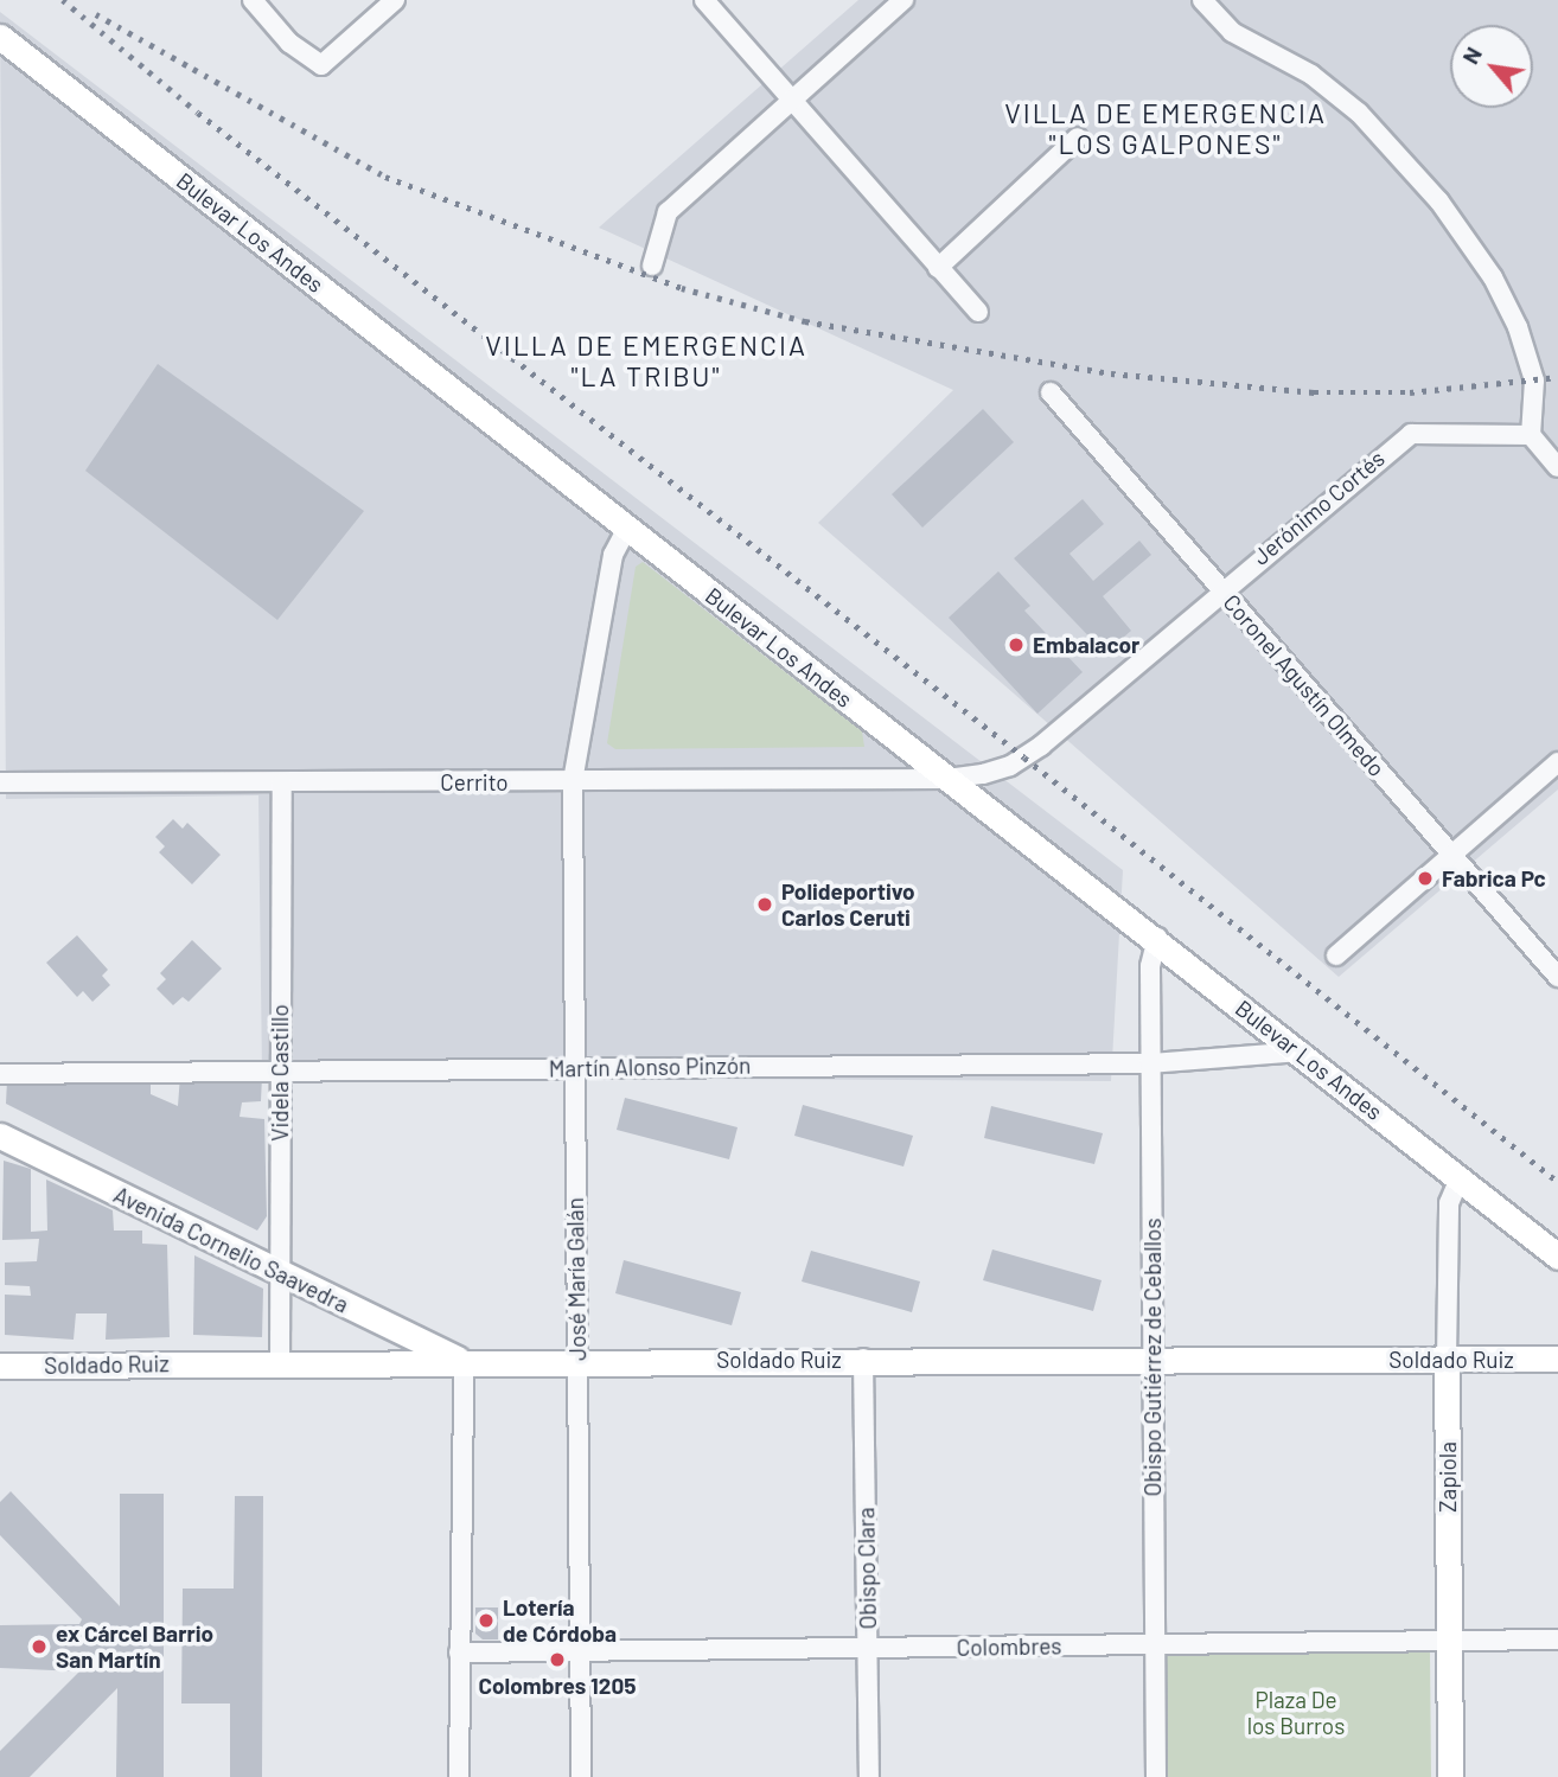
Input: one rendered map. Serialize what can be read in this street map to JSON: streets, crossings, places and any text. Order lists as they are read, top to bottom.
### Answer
{
  "streets": {
    "main road": [
      "Bulevar Los Andes",
      "Avenida Cornelio Saavedra",
      "Soldado Ruiz",
      "Zapiola"
    ],
    "street": [
      "Jerónimo Cortés",
      "Coronel Agustín Olmedo",
      "Cerrito",
      "Martín Alonso Pinzón",
      "Videla Castillo",
      "José María Galán",
      "Obispo Gutiérrez de Ceballos",
      "Obispo Clara",
      "Colombres"
    ]
  },
  "crossings": [
    ["Bulevar Los Andes", "Jerónimo Cortés"],
    ["Bulevar Los Andes", "Cerrito"],
    ["Bulevar Los Andes", "Martín Alonso Pinzón"],
    ["Bulevar Los Andes", "José María Galán"],
    ["Bulevar Los Andes", "Obispo Gutiérrez de Ceballos"],
    ["Bulevar Los Andes", "Zapiola"],
    ["Jerónimo Cortés", "Coronel Agustín Olmedo"],
    ["Jerónimo Cortés", "Cerrito"],
    ["Cerrito", "Videla Castillo"],
    ["Cerrito", "José María Galán"],
    ["Martín Alonso Pinzón", "Videla Castillo"],
    ["Martín Alonso Pinzón", "José María Galán"],
    ["Martín Alonso Pinzón", "Obispo Gutiérrez de Ceballos"],
    ["Videla Castillo", "Avenida Cornelio Saavedra"],
    ["Videla Castillo", "Soldado Ruiz"],
    ["Avenida Cornelio Saavedra", "Soldado Ruiz"],
    ["José María Galán", "Soldado Ruiz"],
    ["José María Galán", "Colombres"],
    ["Obispo Gutiérrez de Ceballos", "Soldado Ruiz"],
    ["Obispo Gutiérrez de Ceballos", "Colombres"],
    ["Soldado Ruiz", "Zapiola"],
    ["Soldado Ruiz", "Obispo Clara"],
    ["Zapiola", "Colombres"],
    ["Obispo Clara", "Colombres"]
  ],
  "districts": ["VILLA DE EMERGENCIA \"LOS GALPONES\"", "VILLA DE EMERGENCIA \"LA TRIBU\""],
  "parks": ["Plaza De los Burros"],
  "places": [
    "Embalacor",
    "Fabrica Pc",
    "Polideportivo Carlos Ceruti",
    "Lotería de Córdoba",
    "ex Cárcel Barrio San Martín",
    "Colombres 1205"
  ],
  "north": "top left"
}
